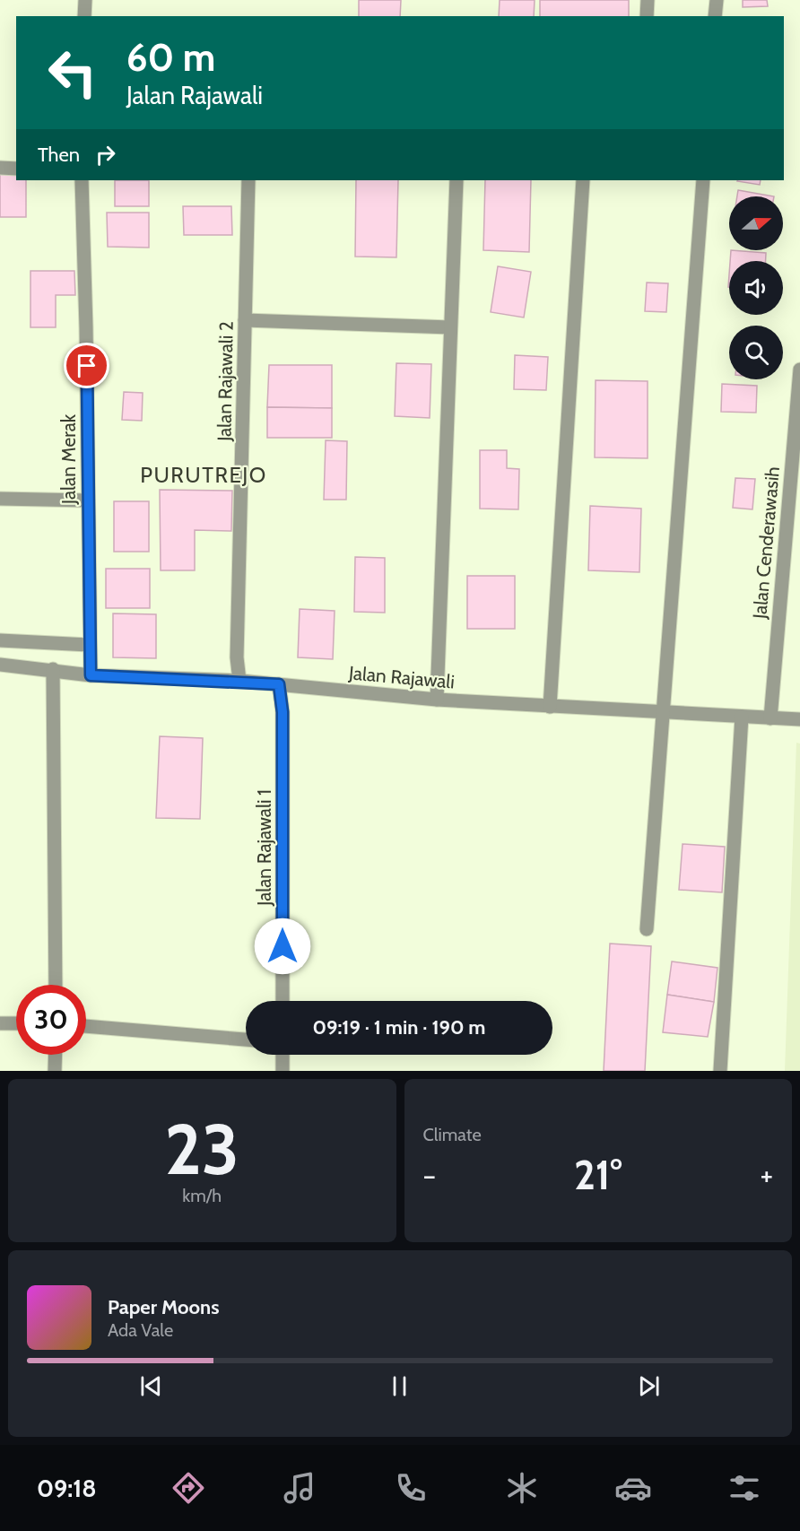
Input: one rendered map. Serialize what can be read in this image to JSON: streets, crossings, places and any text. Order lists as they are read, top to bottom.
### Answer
{
  "streets": {
    "street": [
      "Jalan Rajawali 2",
      "Jalan Merak",
      "Jalan Cenderawasih",
      "Jalan Rajawali",
      "Jalan Rajawali 1"
    ]
  },
  "crossings": [
    ["Jalan Rajawali 2", "Jalan Rajawali"],
    ["Jalan Merak", "Jalan Rajawali"],
    ["Jalan Cenderawasih", "Jalan Rajawali"],
    ["Jalan Rajawali", "Jalan Rajawali 1"]
  ],
  "districts": ["PURUTREJO"],
  "north": "right",
  "page": {
    "turn": ["60 m", "Jalan Rajawali"],
    "then": "Then",
    "limit": "30",
    "trip": "09:19 · 1 min · 190 m",
    "tile": [
      ["23", "km/h"],
      "Climate"
    ],
    "heat": ["−", "21°", "+"],
    "song": ["Paper Moons", "Ada Vale"],
    "tabs": "09:18"
  }
}
